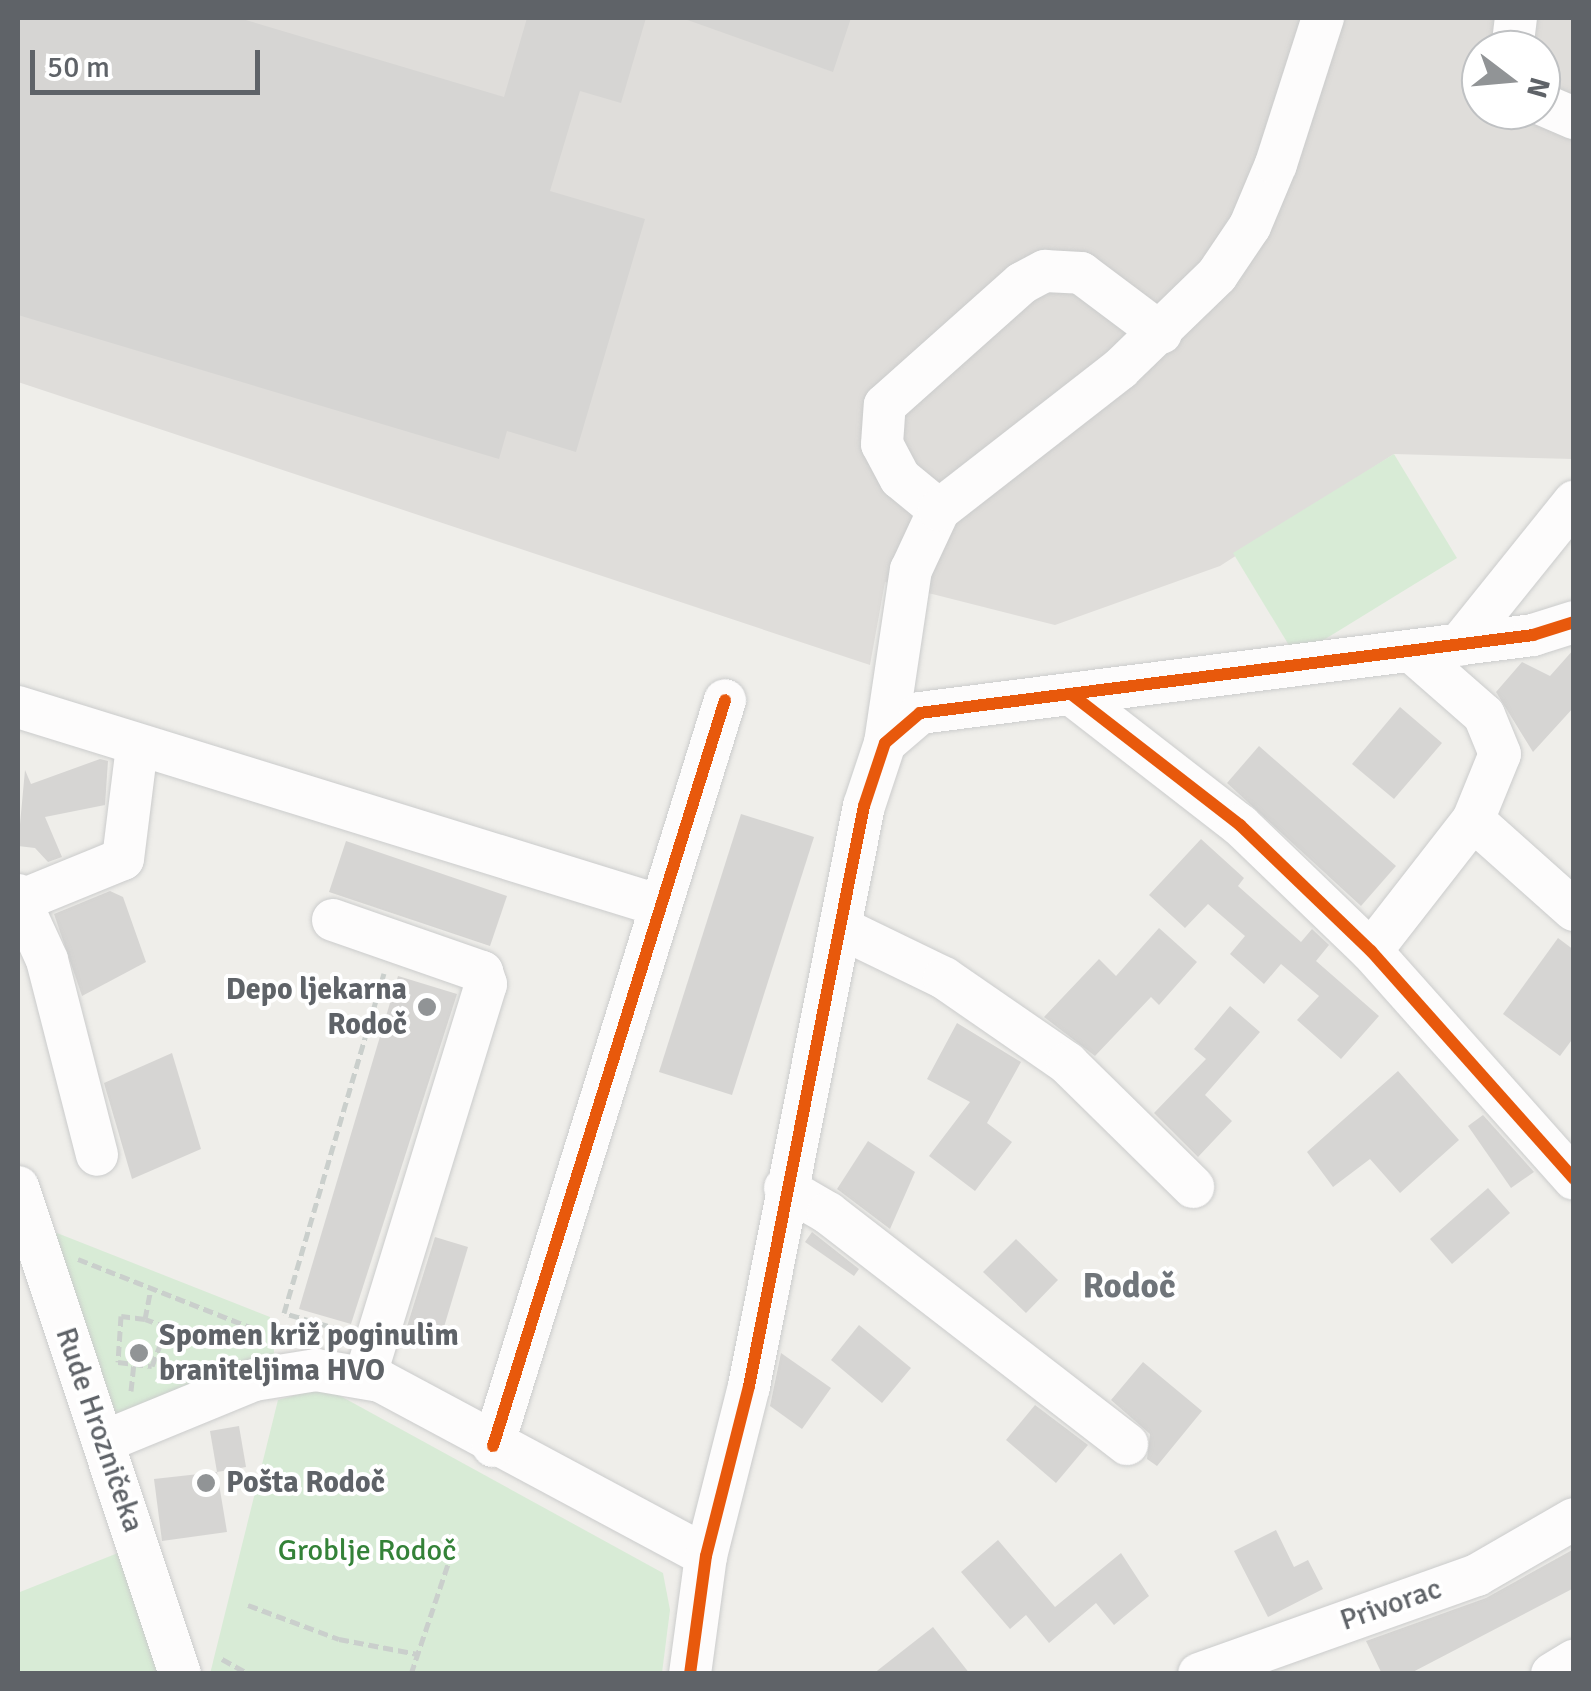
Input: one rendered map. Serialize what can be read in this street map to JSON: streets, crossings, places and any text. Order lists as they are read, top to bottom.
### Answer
{
  "streets": {
    "street": ["Rude Hrozničeka", "Privorac"]
  },
  "districts": ["Rodoč"],
  "parks": ["Groblje Rodoč"],
  "places": ["Depo ljekarna Rodoč", "Spomen križ poginulim braniteljima HVO", "Pošta Rodoč"],
  "scale_bar": "50 m",
  "north": "right"
}
